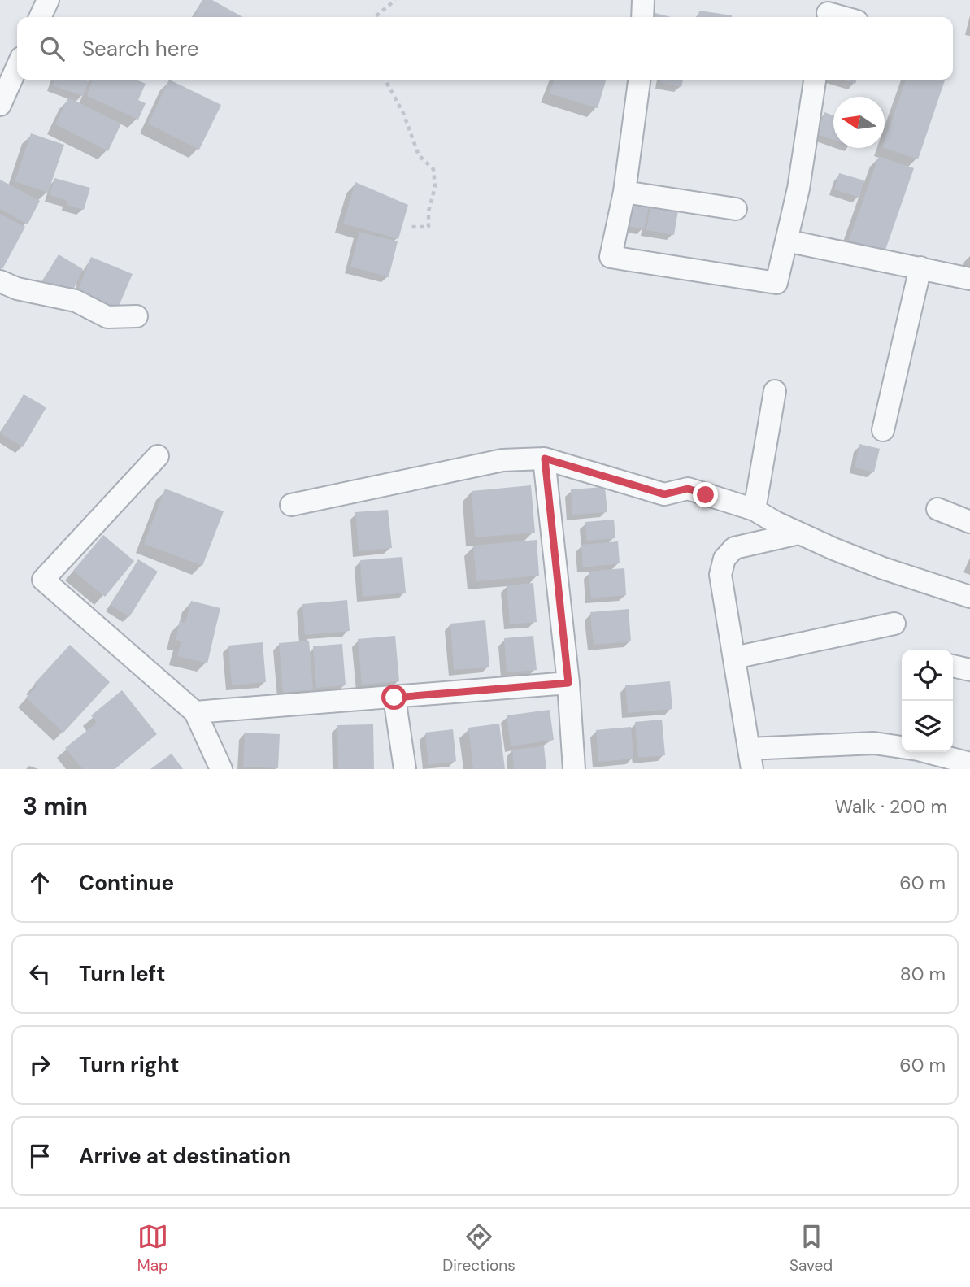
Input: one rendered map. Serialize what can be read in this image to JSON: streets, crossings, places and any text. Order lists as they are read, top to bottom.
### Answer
{
  "north": "left",
  "page": {
    "search": "Search here",
    "heading": ["3 min", "Walk · 200 m"],
    "list": [
      ["Continue", "60 m"],
      ["Turn left", "80 m"],
      ["Turn right", "60 m"],
      "Arrive at destination"
    ],
    "nav": ["Map", "Directions", "Saved"]
  }
}
